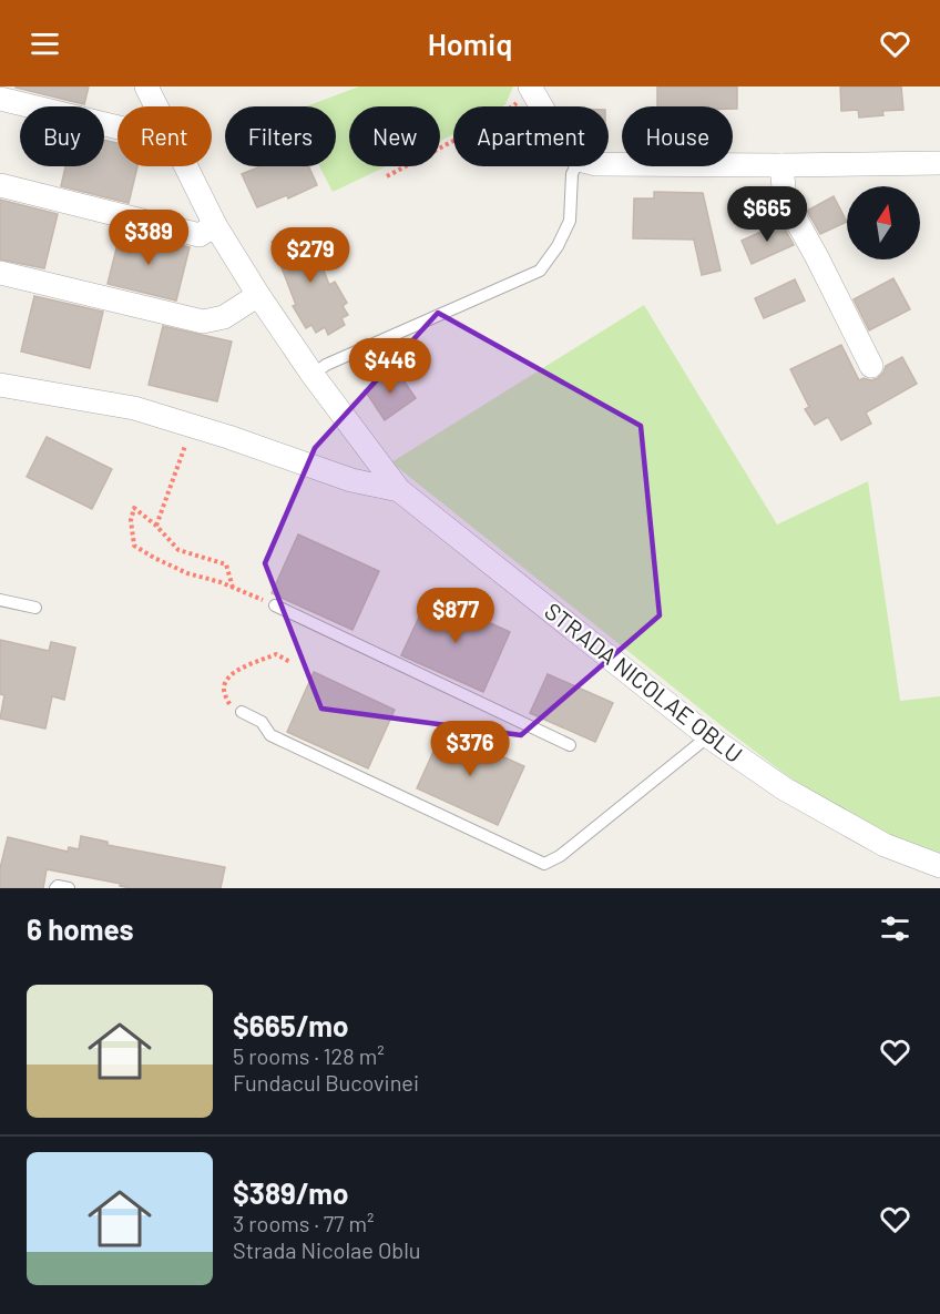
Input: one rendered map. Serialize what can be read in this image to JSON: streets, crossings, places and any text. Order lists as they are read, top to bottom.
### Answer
{
  "streets": {
    "street": ["STRADA NICOLAE OBLU"]
  },
  "north": "top",
  "page": {
    "header": "Homiq",
    "chip": [
      "Buy",
      "Rent",
      "Filters",
      "New",
      "Apartment",
      "House"
    ],
    "price": [
      "$665",
      "$389",
      "$279",
      "$446",
      "$877",
      "$376"
    ],
    "heading": "6 homes",
    "list": [
      {
        "name": "$665/mo",
        "note": "5 rooms · 128 m² · Fundacul Bucovinei"
      },
      {
        "name": "$389/mo",
        "note": "3 rooms · 77 m² · Strada Nicolae Oblu"
      }
    ]
  }
}
